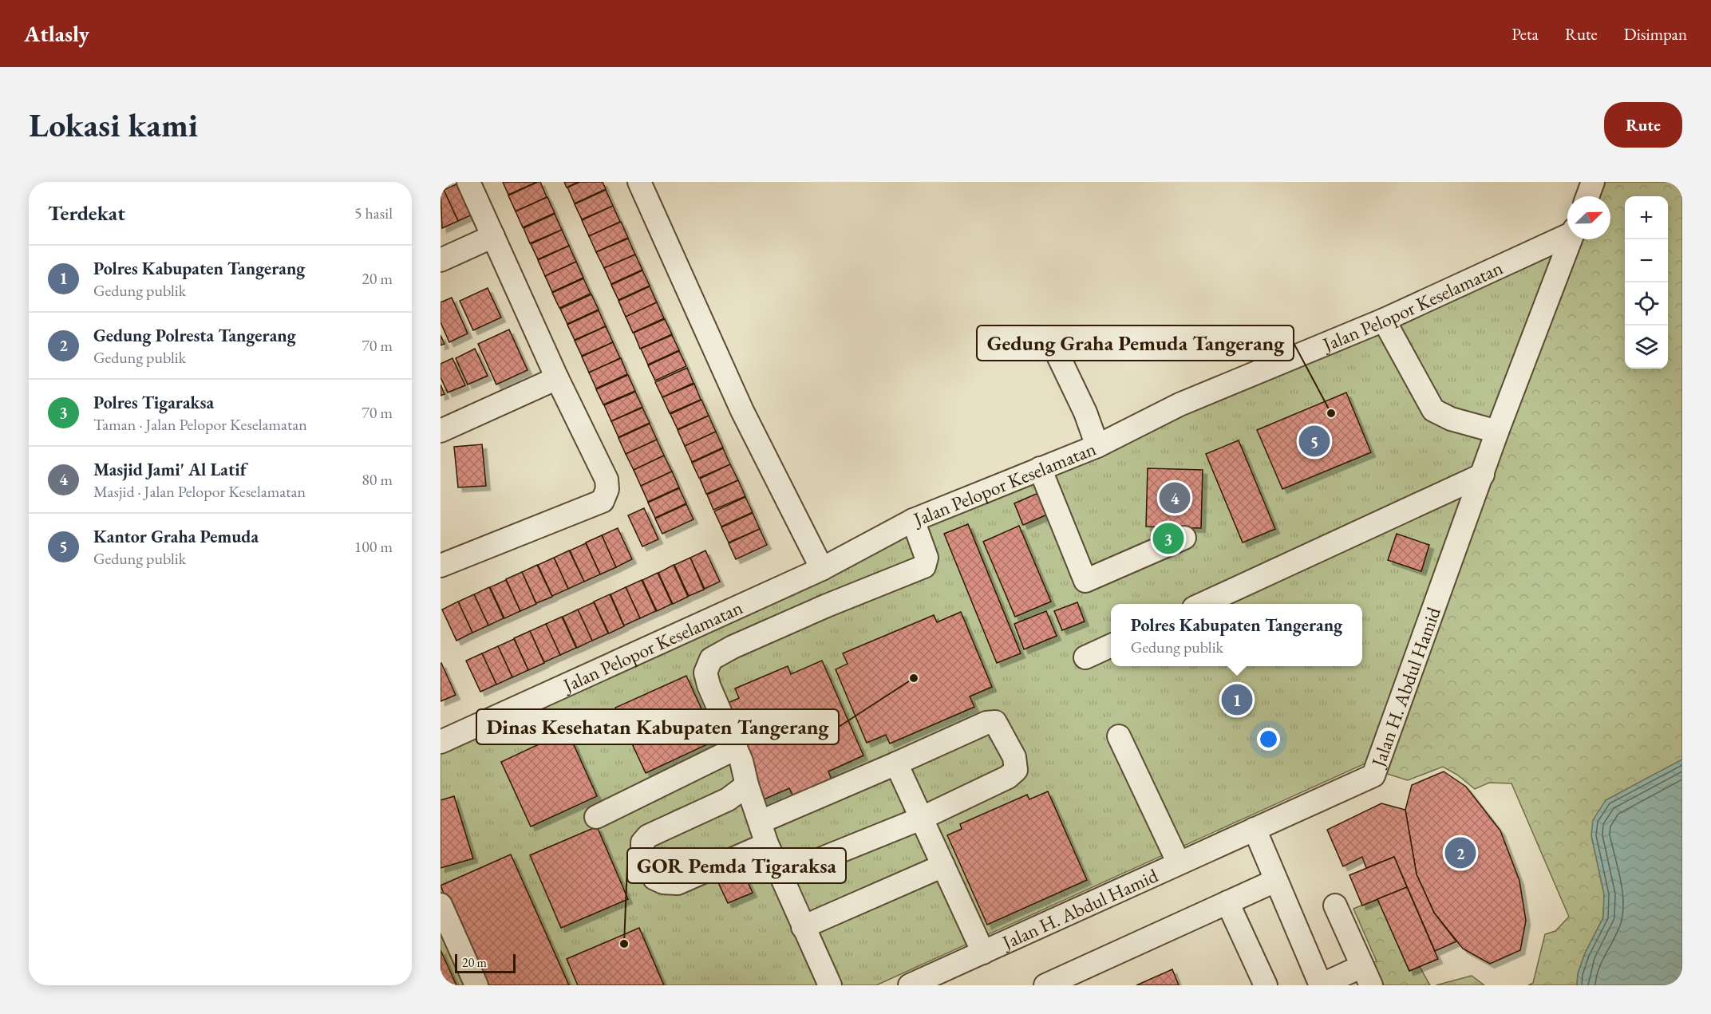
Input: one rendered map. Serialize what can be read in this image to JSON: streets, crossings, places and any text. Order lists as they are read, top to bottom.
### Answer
{
  "streets": {
    "street": ["Jalan Pelopor Keselamatan", "Jalan H. Abdul Hamid"]
  },
  "places": ["Gedung Graha Pemuda Tangerang", "Dinas Kesehatan Kabupaten Tangerang", "GOR Pemda Tigaraksa"],
  "scale_bar": "20 m",
  "north": "top right",
  "page": {
    "header": "Atlasly",
    "nav": ["Peta", "Rute", "Disimpan"],
    "buttons": "Rute",
    "title": "Lokasi kami",
    "heading": ["Terdekat", "5 hasil"],
    "map_buttons": ["+", "−"],
    "list": [
      {
        "mark": "1",
        "name": "Polres Kabupaten Tangerang",
        "note": "Gedung publik",
        "value": "20 m"
      },
      {
        "mark": "2",
        "name": "Gedung Polresta Tangerang",
        "note": "Gedung publik",
        "value": "70 m"
      },
      {
        "mark": "3",
        "name": "Polres Tigaraksa",
        "note": "Taman · Jalan Pelopor Keselamatan",
        "value": "70 m"
      },
      {
        "mark": "4",
        "name": "Masjid Jami' Al Latif",
        "note": "Masjid · Jalan Pelopor Keselamatan",
        "value": "80 m"
      },
      {
        "mark": "5",
        "name": "Kantor Graha Pemuda",
        "note": "Gedung publik",
        "value": "100 m"
      }
    ],
    "pins": [
      "5",
      "4",
      "3",
      "1",
      "2"
    ],
    "popup": ["Polres Kabupaten Tangerang", "Gedung publik"],
    "scale": "20 m"
  }
}
